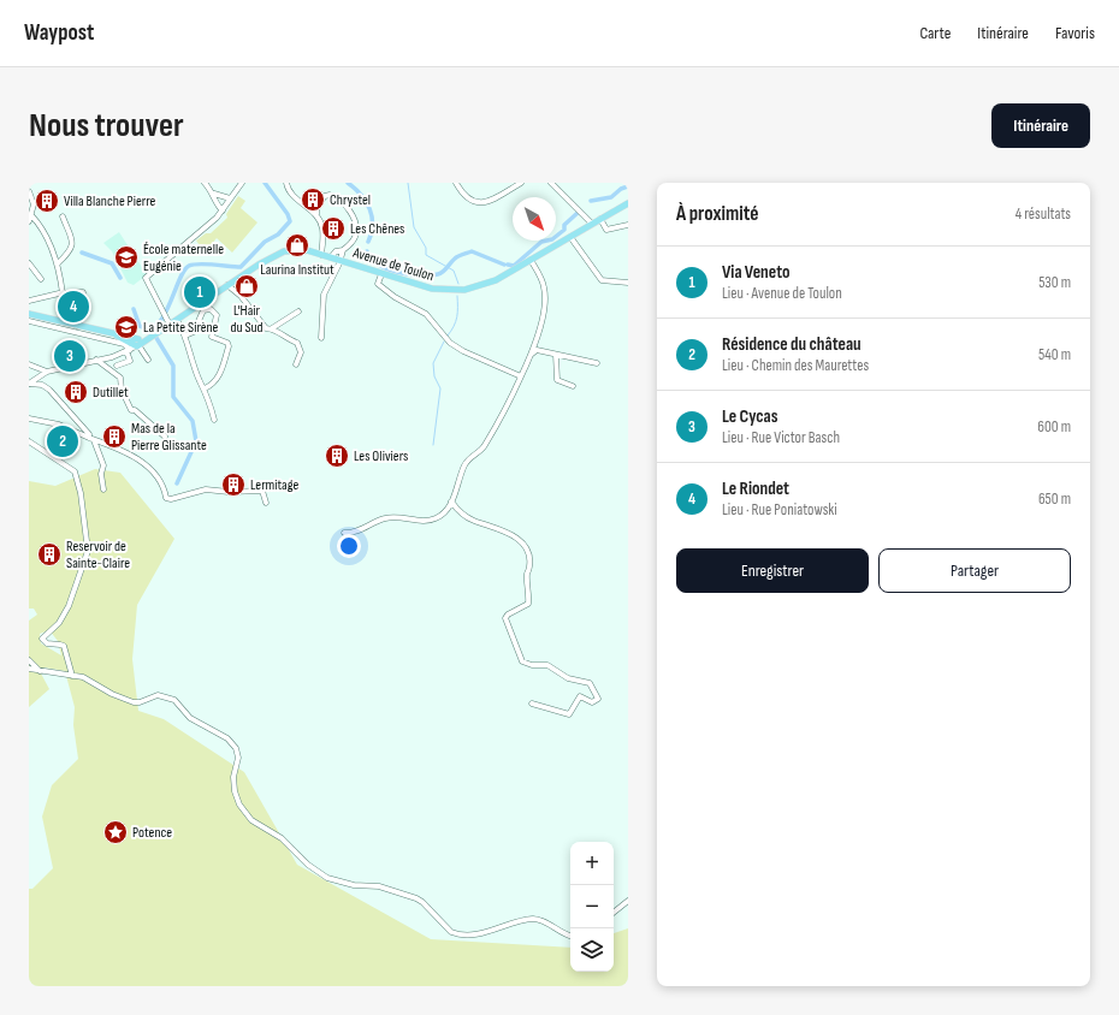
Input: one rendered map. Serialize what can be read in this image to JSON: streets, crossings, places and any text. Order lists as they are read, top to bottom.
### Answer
{
  "streets": {
    "main road": ["Avenue de Toulon"]
  },
  "places": {
    "building": [
      "Chrystel",
      "Villa Blanche Pierre",
      "Les Chênes",
      "Dutillet",
      "Mas de la Pierre Glissante",
      "Les Oliviers",
      "Lermitage",
      "Reservoir de Sainte-Claire"
    ],
    "shop": ["Laurina Institut", "L'Hair du Sud"],
    "school or university": ["École maternelle Eugénie", "La Petite Sirène"],
    "place": ["Potence"]
  },
  "north": "bottom right",
  "page": {
    "header": "Waypost",
    "nav": ["Carte", "Itinéraire", "Favoris"],
    "buttons": [
      "Itinéraire",
      ["Enregistrer", "Partager"]
    ],
    "title": "Nous trouver",
    "heading": ["À proximité", "4 résultats"],
    "list": [
      {
        "mark": "1",
        "name": "Via Veneto",
        "note": "Lieu · Avenue de Toulon",
        "value": "530 m"
      },
      {
        "mark": "2",
        "name": "Résidence du château",
        "note": "Lieu · Chemin des Maurettes",
        "value": "540 m"
      },
      {
        "mark": "3",
        "name": "Le Cycas",
        "note": "Lieu · Rue Victor Basch",
        "value": "600 m"
      },
      {
        "mark": "4",
        "name": "Le Riondet",
        "note": "Lieu · Rue Poniatowski",
        "value": "650 m"
      }
    ],
    "pins": [
      "1",
      "4",
      "3",
      "2"
    ],
    "map_buttons": ["+", "−"]
  }
}
